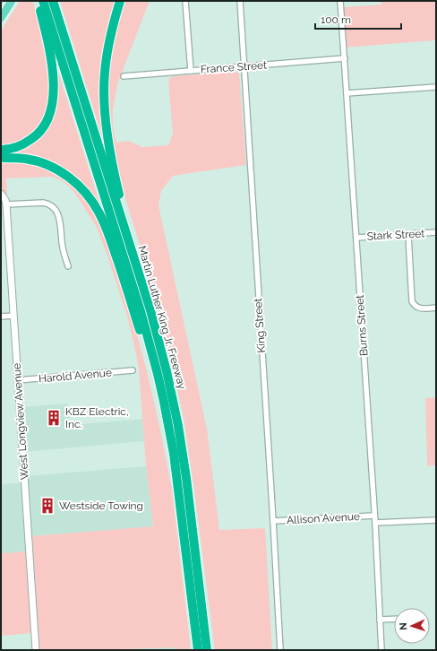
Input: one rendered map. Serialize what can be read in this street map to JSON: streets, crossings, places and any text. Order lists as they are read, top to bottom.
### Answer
{
  "streets": {
    "highway": ["Martin Luther King Jr. Freeway"],
    "street": [
      "France Street",
      "Stark Street",
      "King Street",
      "Burns Street",
      "Harold Avenue",
      "West Longview Avenue",
      "Allison Avenue"
    ]
  },
  "crossings": [
    ["France Street", "King Street"],
    ["France Street", "Burns Street"],
    ["Stark Street", "Burns Street"],
    ["King Street", "Allison Avenue"],
    ["Burns Street", "Allison Avenue"],
    ["Harold Avenue", "West Longview Avenue"]
  ],
  "places": {
    "building": ["KBZ Electric, Inc.", "Westside Towing"]
  },
  "scale_bar": "100 m",
  "north": "left"
}
